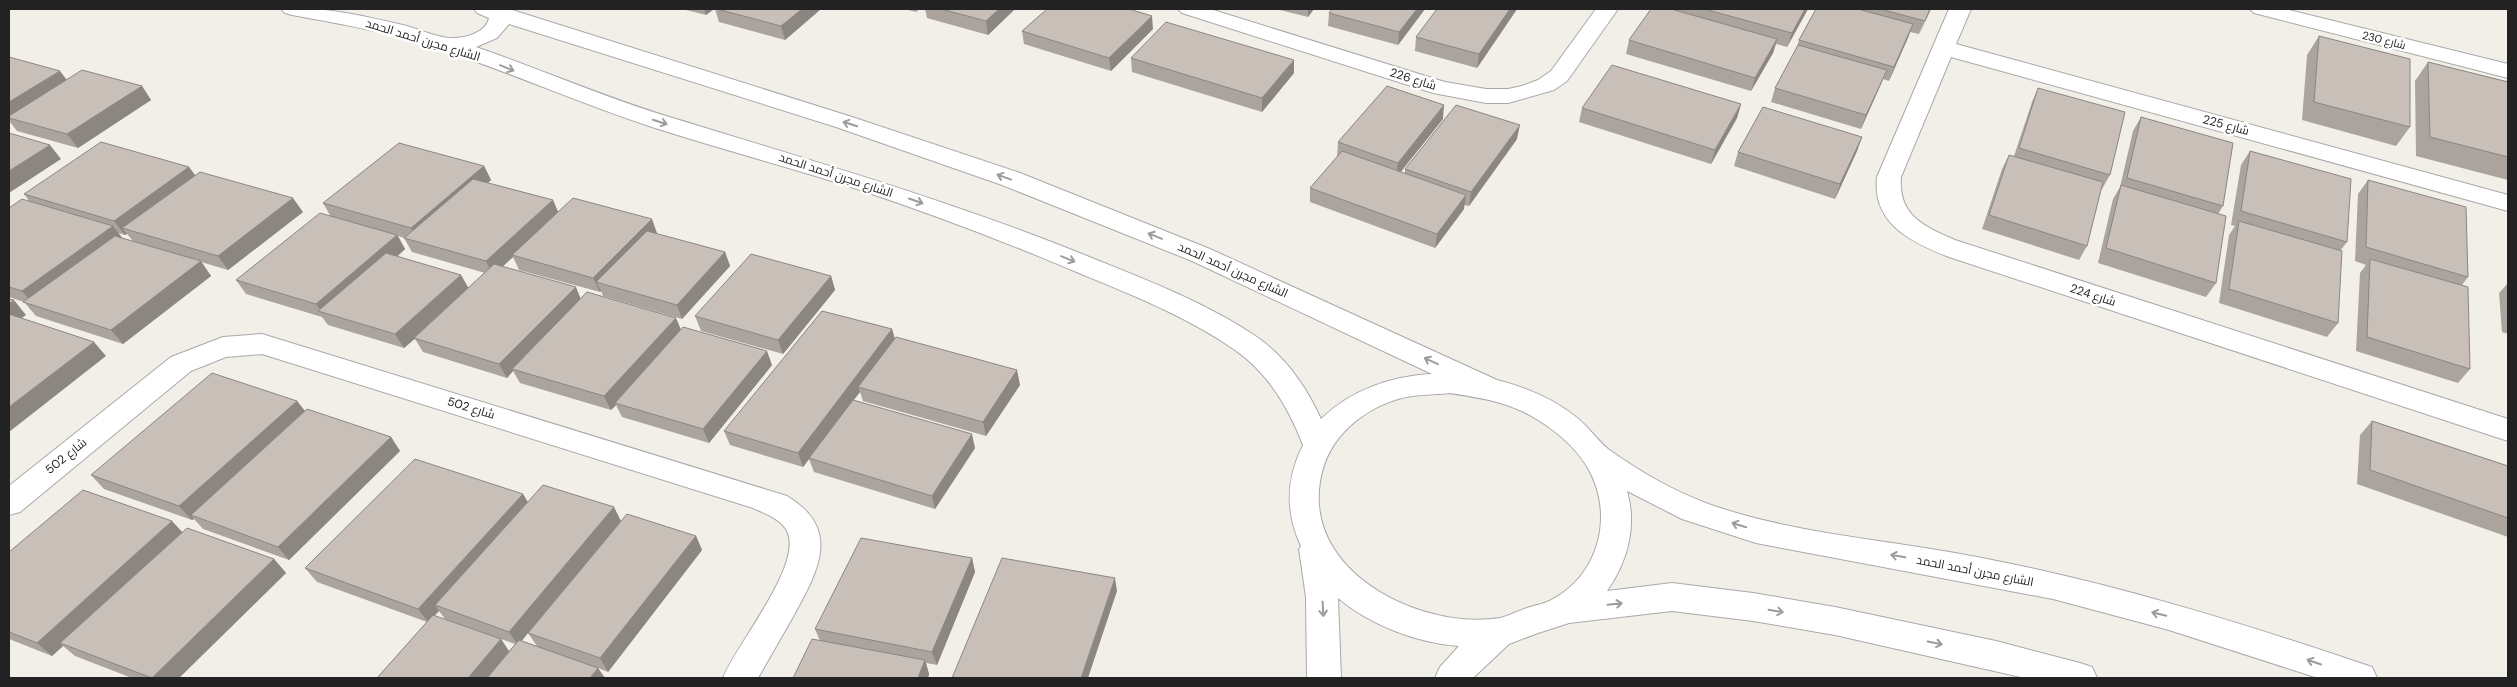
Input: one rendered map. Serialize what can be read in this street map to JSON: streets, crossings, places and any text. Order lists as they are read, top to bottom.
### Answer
{
  "streets": {
    "street": [
      "الشارع مجرن أحمد الحمد",
      "شارع 230",
      "شارع 226",
      "شارع 225",
      "شارع 224",
      "شارع 502"
    ]
  },
  "crossings": [
    ["شارع 225", "شارع 224"]
  ]
}
